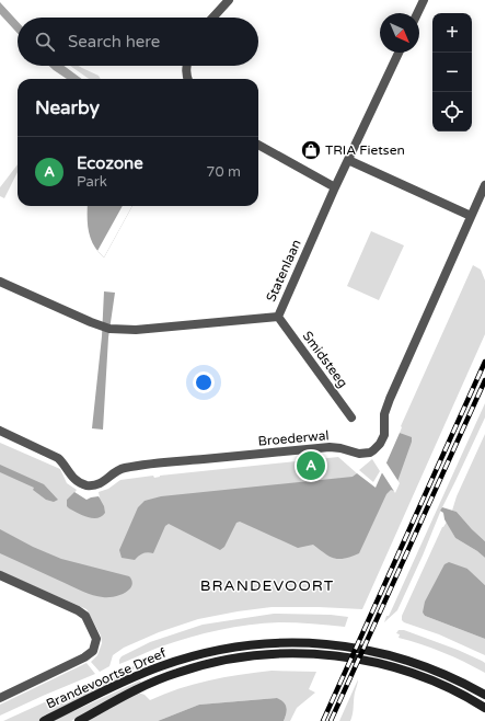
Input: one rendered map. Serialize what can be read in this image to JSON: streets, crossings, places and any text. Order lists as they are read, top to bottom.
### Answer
{
  "streets": {
    "main road": ["Brandevoortse Dreef"],
    "street": ["Statenlaan", "Smidsteeg", "Broederwal"]
  },
  "crossings": [
    ["Statenlaan", "Smidsteeg"]
  ],
  "districts": ["BRANDEVOORT"],
  "places": {
    "shop": ["TRIA Fietsen"]
  },
  "north": "bottom right",
  "page": {
    "map_buttons": ["+", "−"],
    "search": "Search here",
    "heading": "Nearby",
    "list": [
      {
        "mark": "A",
        "name": "Ecozone",
        "note": "Park",
        "value": "70 m"
      }
    ],
    "pins": "A"
  }
}
